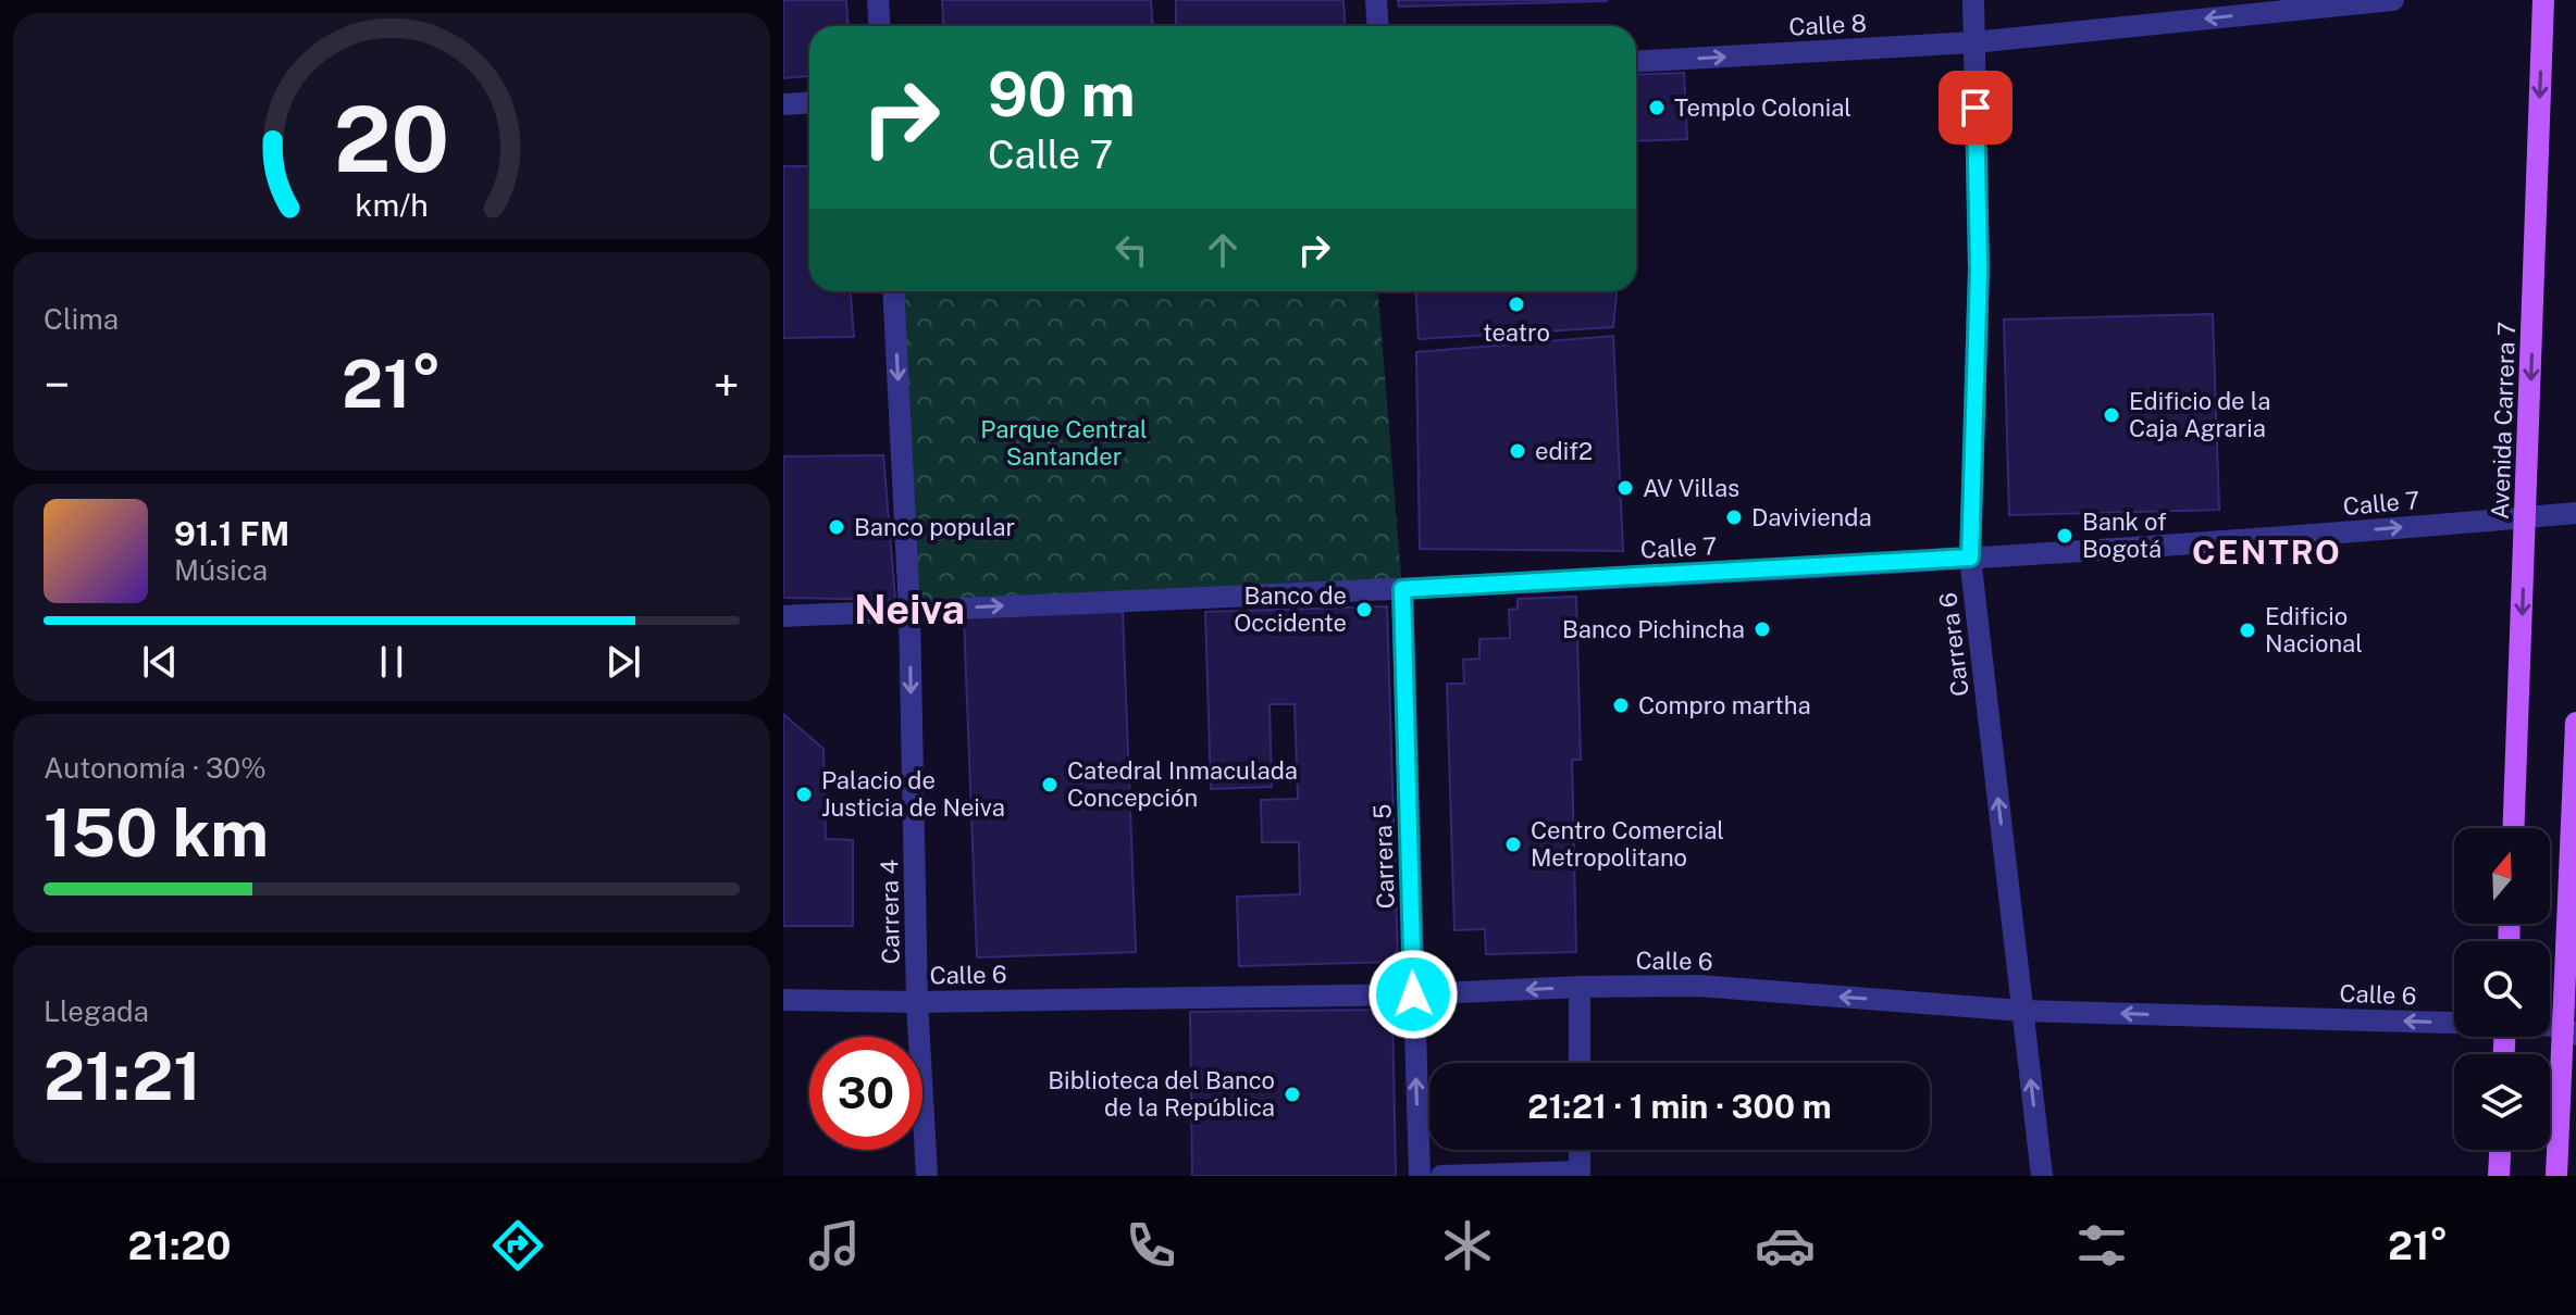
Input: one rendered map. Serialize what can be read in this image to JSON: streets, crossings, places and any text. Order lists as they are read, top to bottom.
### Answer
{
  "streets": {
    "main road": ["Avenida Carrera 7"],
    "street": [
      "Calle 8",
      "Calle 7",
      "Carrera 6",
      "Carrera 5",
      "Carrera 4",
      "Calle 6"
    ]
  },
  "crossings": [
    ["Calle 8", "Carrera 6"],
    ["Avenida Carrera 7", "Calle 7"],
    ["Calle 7", "Carrera 6"],
    ["Calle 7", "Carrera 5"],
    ["Calle 7", "Carrera 4"],
    ["Carrera 6", "Calle 6"],
    ["Carrera 5", "Calle 6"],
    ["Carrera 4", "Calle 6"]
  ],
  "one_way": [
    "Avenida Carrera 7",
    "Calle 7",
    "Carrera 6",
    "Carrera 4",
    "Calle 6"
  ],
  "districts": ["CENTRO", "Neiva"],
  "parks": ["Parque Central Santander"],
  "places": [
    "Templo Colonial",
    "teatro",
    "Edificio de la Caja Agraria",
    "edif2",
    "AV Villas",
    "Davivienda",
    "Banco popular",
    "Bank of Bogotá",
    "Banco de Occidente",
    "Banco Pichincha",
    "Edificio Nacional",
    "Compro martha",
    "Catedral Inmaculada Concepción",
    "Palacio de Justicia de Neiva",
    "Centro Comercial Metropolitano",
    "Biblioteca del Banco de la República"
  ],
  "north": "top",
  "page": {
    "turn": ["90 m", "Calle 7"],
    "tile": [
      "Clima",
      ["Autonomía · 30%", "150 km"],
      ["Llegada", "21:21"]
    ],
    "heat": ["−", "21°", "+"],
    "song": ["91.1 FM", "Música"],
    "limit": "30",
    "trip": "21:21 · 1 min · 300 m",
    "tabs": ["21:20", "21°"],
    "gauge": ["20", "km/h"]
  }
}
